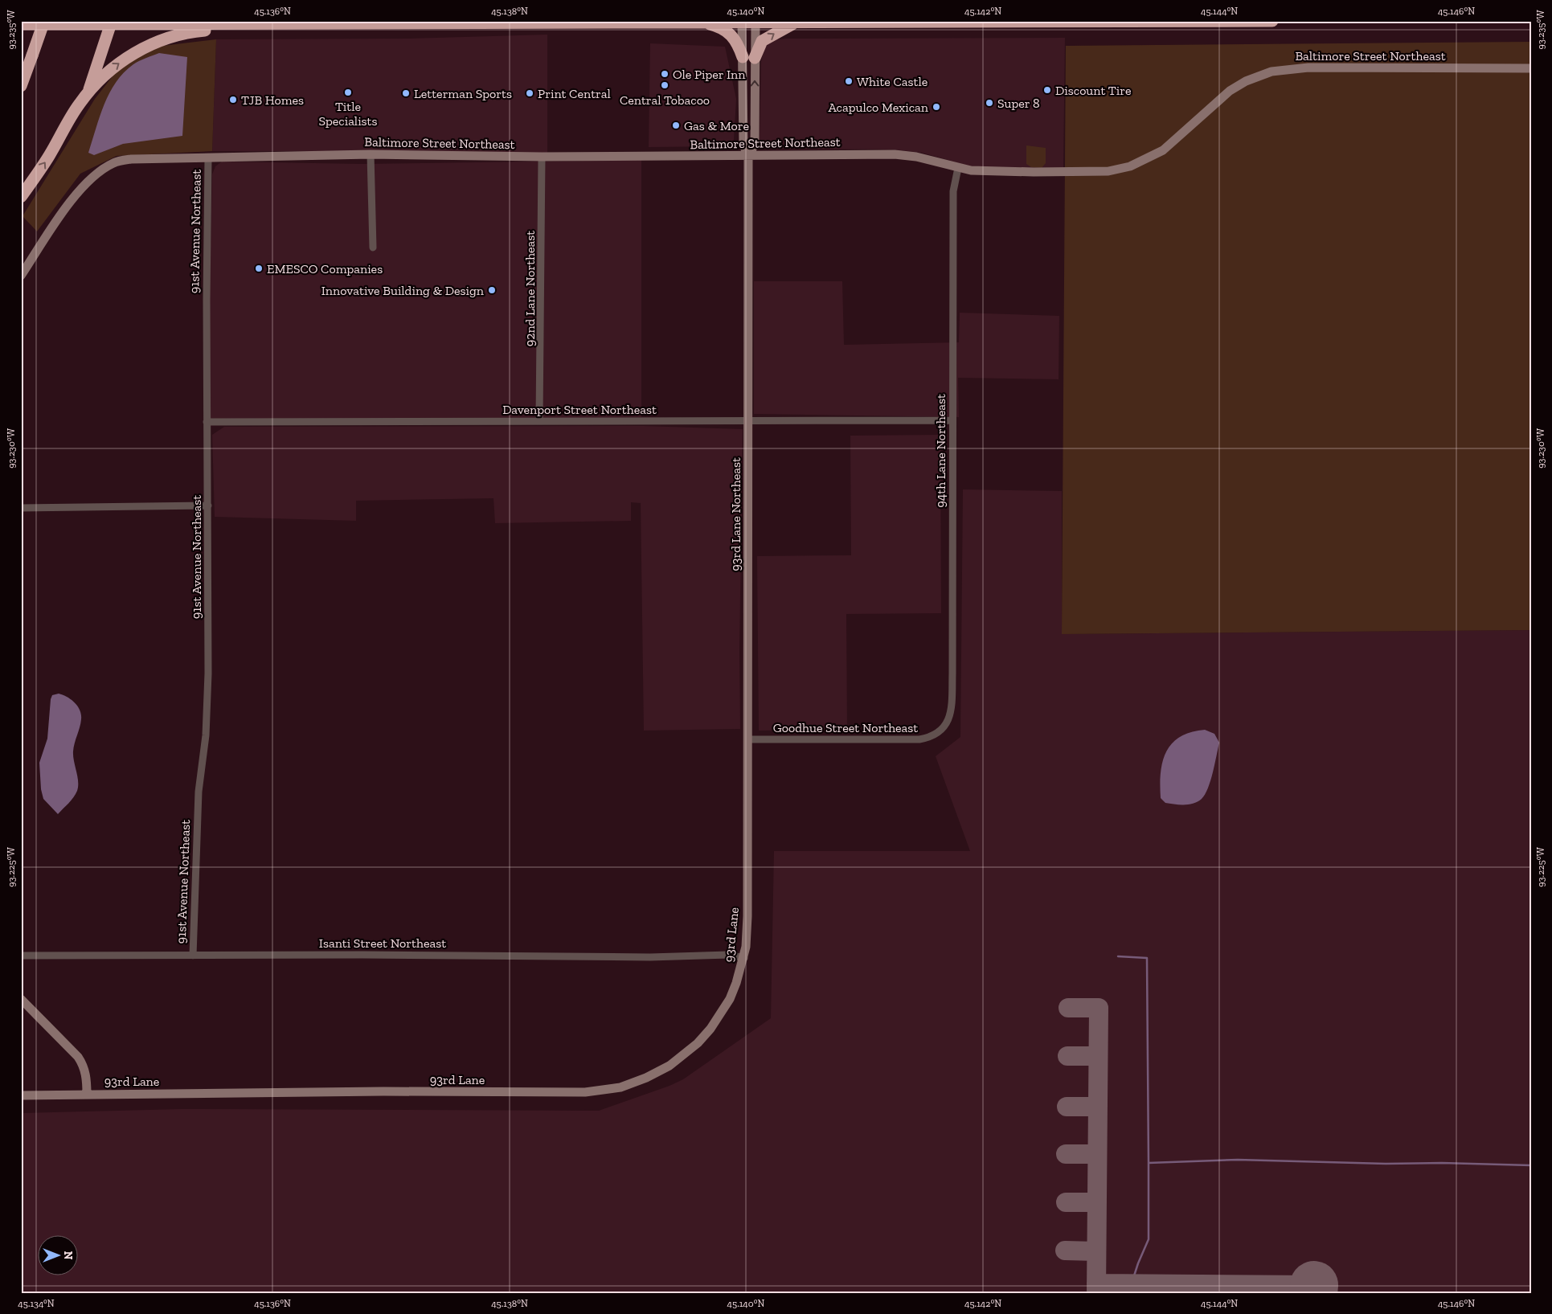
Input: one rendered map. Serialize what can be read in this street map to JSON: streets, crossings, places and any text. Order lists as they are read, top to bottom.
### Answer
{
  "streets": {
    "street": [
      "Baltimore Street Northeast",
      "91st Avenue Northeast",
      "92nd Lane Northeast",
      "Davenport Street Northeast",
      "94th Lane Northeast",
      "93rd Lane Northeast",
      "Goodhue Street Northeast",
      "93rd Lane",
      "Isanti Street Northeast"
    ]
  },
  "crossings": [
    ["Baltimore Street Northeast", "91st Avenue Northeast"],
    ["Baltimore Street Northeast", "92nd Lane Northeast"],
    ["Baltimore Street Northeast", "94th Lane Northeast"],
    ["Baltimore Street Northeast", "93rd Lane Northeast"],
    ["91st Avenue Northeast", "Davenport Street Northeast"],
    ["91st Avenue Northeast", "Isanti Street Northeast"],
    ["92nd Lane Northeast", "Davenport Street Northeast"],
    ["Davenport Street Northeast", "94th Lane Northeast"],
    ["Davenport Street Northeast", "93rd Lane Northeast"],
    ["94th Lane Northeast", "Goodhue Street Northeast"],
    ["93rd Lane Northeast", "Goodhue Street Northeast"],
    ["93rd Lane Northeast", "93rd Lane"],
    ["93rd Lane", "Isanti Street Northeast"]
  ],
  "places": [
    "Ole Piper Inn",
    "White Castle",
    "Central Tobacoo",
    "Discount Tire",
    "Title Specialists",
    "Letterman Sports",
    "Print Central",
    "TJB Homes",
    "Super 8",
    "Acapulco Mexican",
    "Gas & More",
    "EMESCO Companies",
    "Innovative Building & Design"
  ],
  "north": "right",
  "coordinates": [
    "45.136°N",
    "45.138°N",
    "45.140°N",
    "45.142°N",
    "45.144°N",
    "45.146°N",
    "93.235°W",
    "93.230°W",
    "93.225°W",
    "45.134°N"
  ]
}
